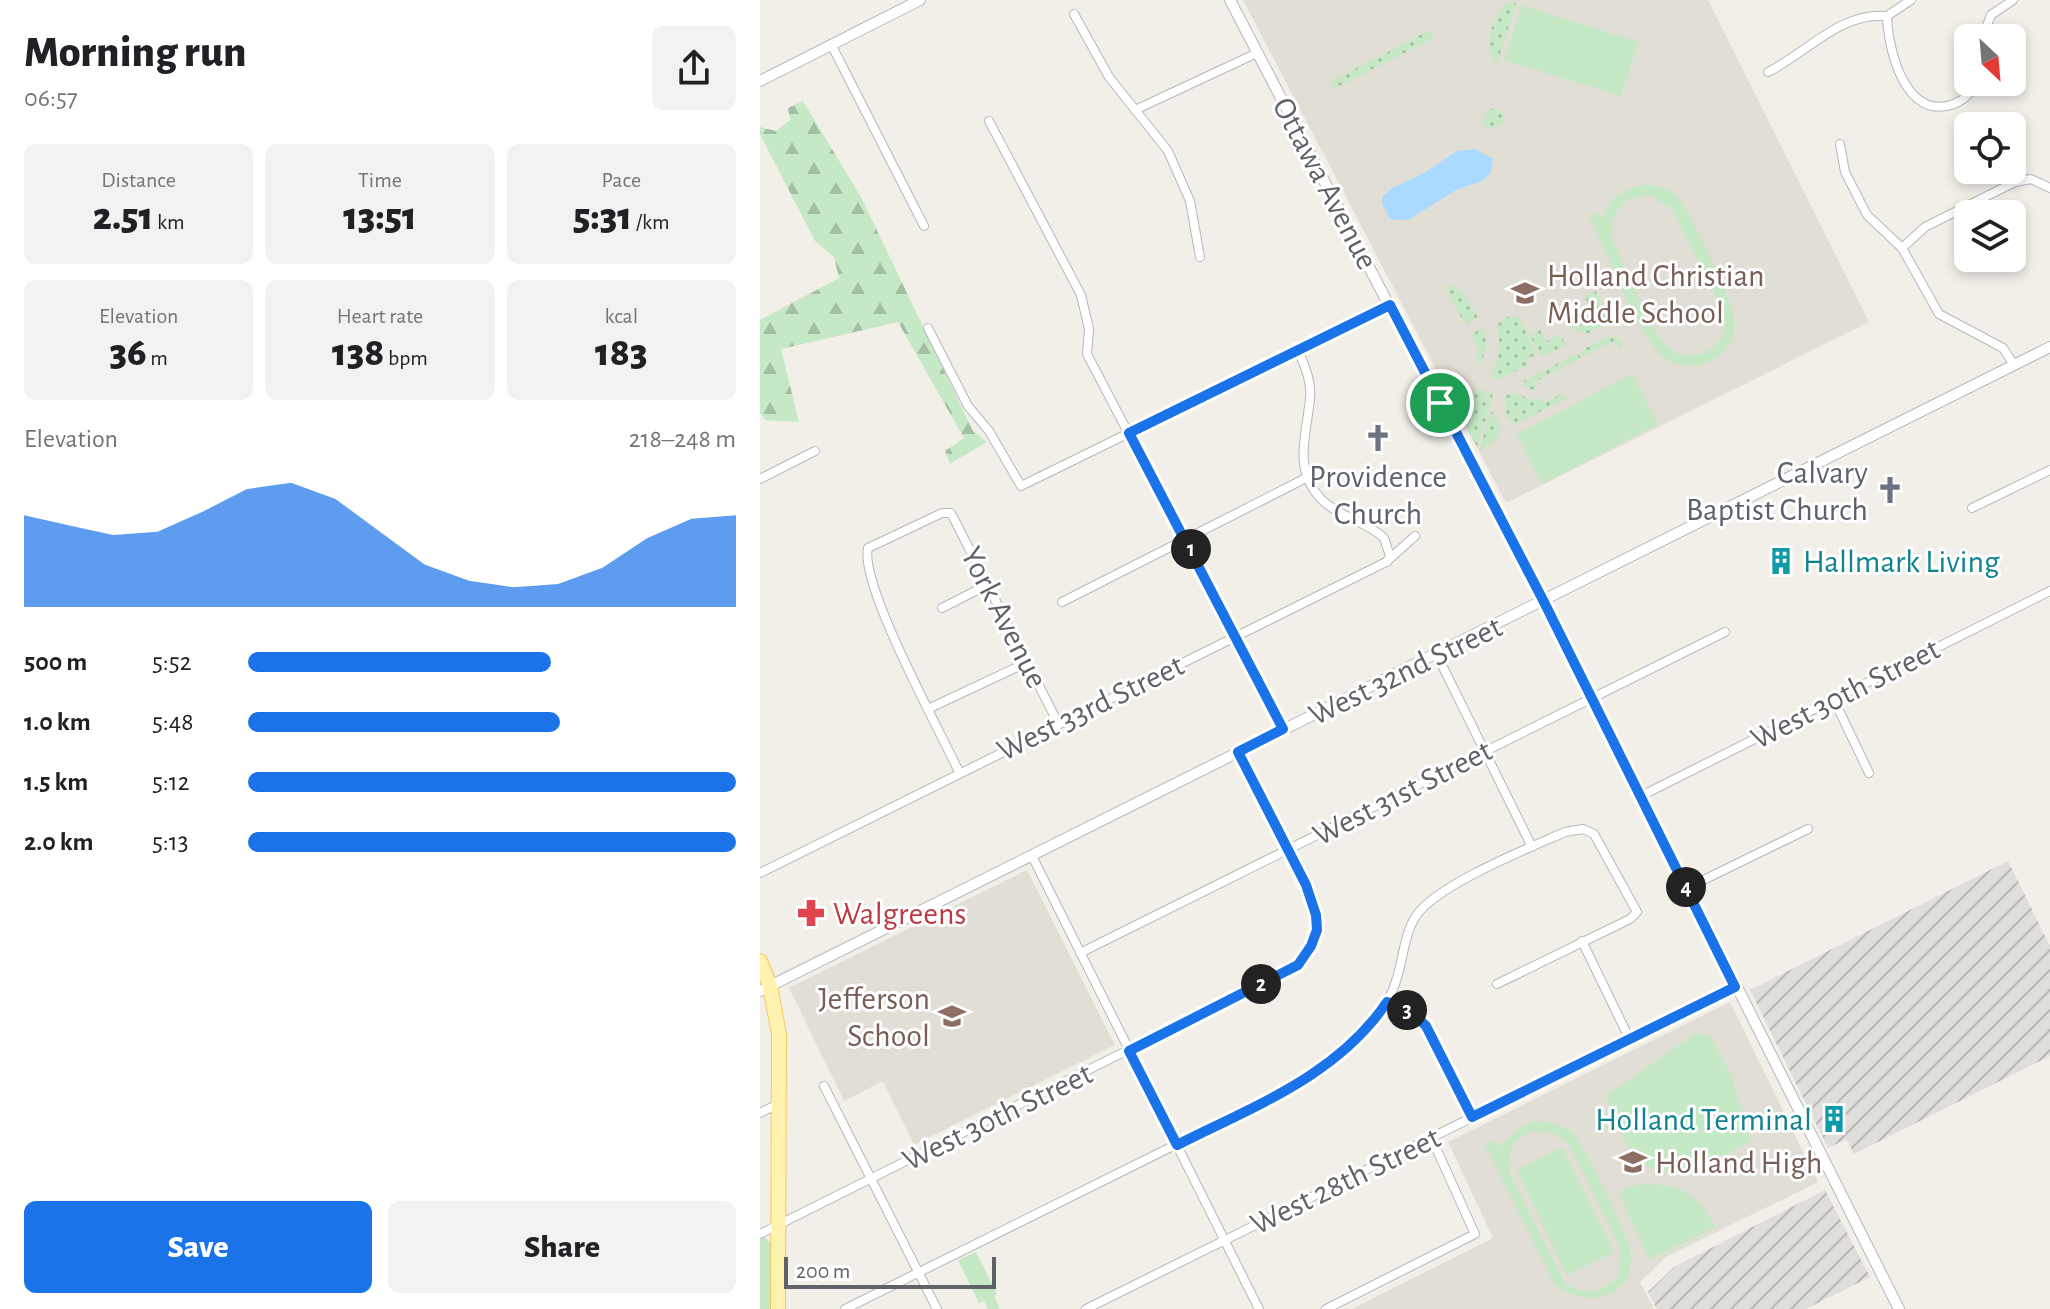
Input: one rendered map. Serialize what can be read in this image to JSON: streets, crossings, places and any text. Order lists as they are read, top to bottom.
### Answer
{
  "streets": {
    "street": [
      "Ottawa Avenue",
      "York Avenue",
      "West 32nd Street",
      "West 30th Street",
      "West 33rd Street",
      "West 31st Street",
      "West 28th Street"
    ]
  },
  "crossings": [
    ["Ottawa Avenue", "West 32nd Street"],
    ["Ottawa Avenue", "West 30th Street"],
    ["Ottawa Avenue", "West 31st Street"],
    ["Ottawa Avenue", "West 28th Street"],
    ["York Avenue", "West 33rd Street"],
    ["West 30th Street", "West 31st Street"]
  ],
  "places": {
    "school or university": ["Holland Christian Middle School", "Jefferson School", "Holland High"],
    "church": ["Providence Church", "Calvary Baptist Church"],
    "building": ["Hallmark Living", "Holland Terminal"],
    "pharmacy": ["Walgreens"]
  },
  "scale_bar": "200 m",
  "north": "bottom right",
  "page": {
    "heading": ["Morning run", "06:57"],
    "stats": [
      ["Distance", "2.51 km"],
      ["Time", "13:51"],
      ["Pace", "5:31 /km"],
      ["Elevation", "36 m"],
      ["Heart rate", "138 bpm"],
      ["kcal", "183"]
    ],
    "chart": ["Elevation", "218–248 m"],
    "pins": [
      "1",
      "4",
      "2",
      "3"
    ],
    "list": [
      {
        "name": "500 m",
        "note": "5:52"
      },
      {
        "name": "1.0 km",
        "note": "5:48"
      },
      {
        "name": "1.5 km",
        "note": "5:12"
      },
      {
        "name": "2.0 km",
        "note": "5:13"
      }
    ],
    "buttons": ["Save", "Share"],
    "scale": "200 m"
  }
}
